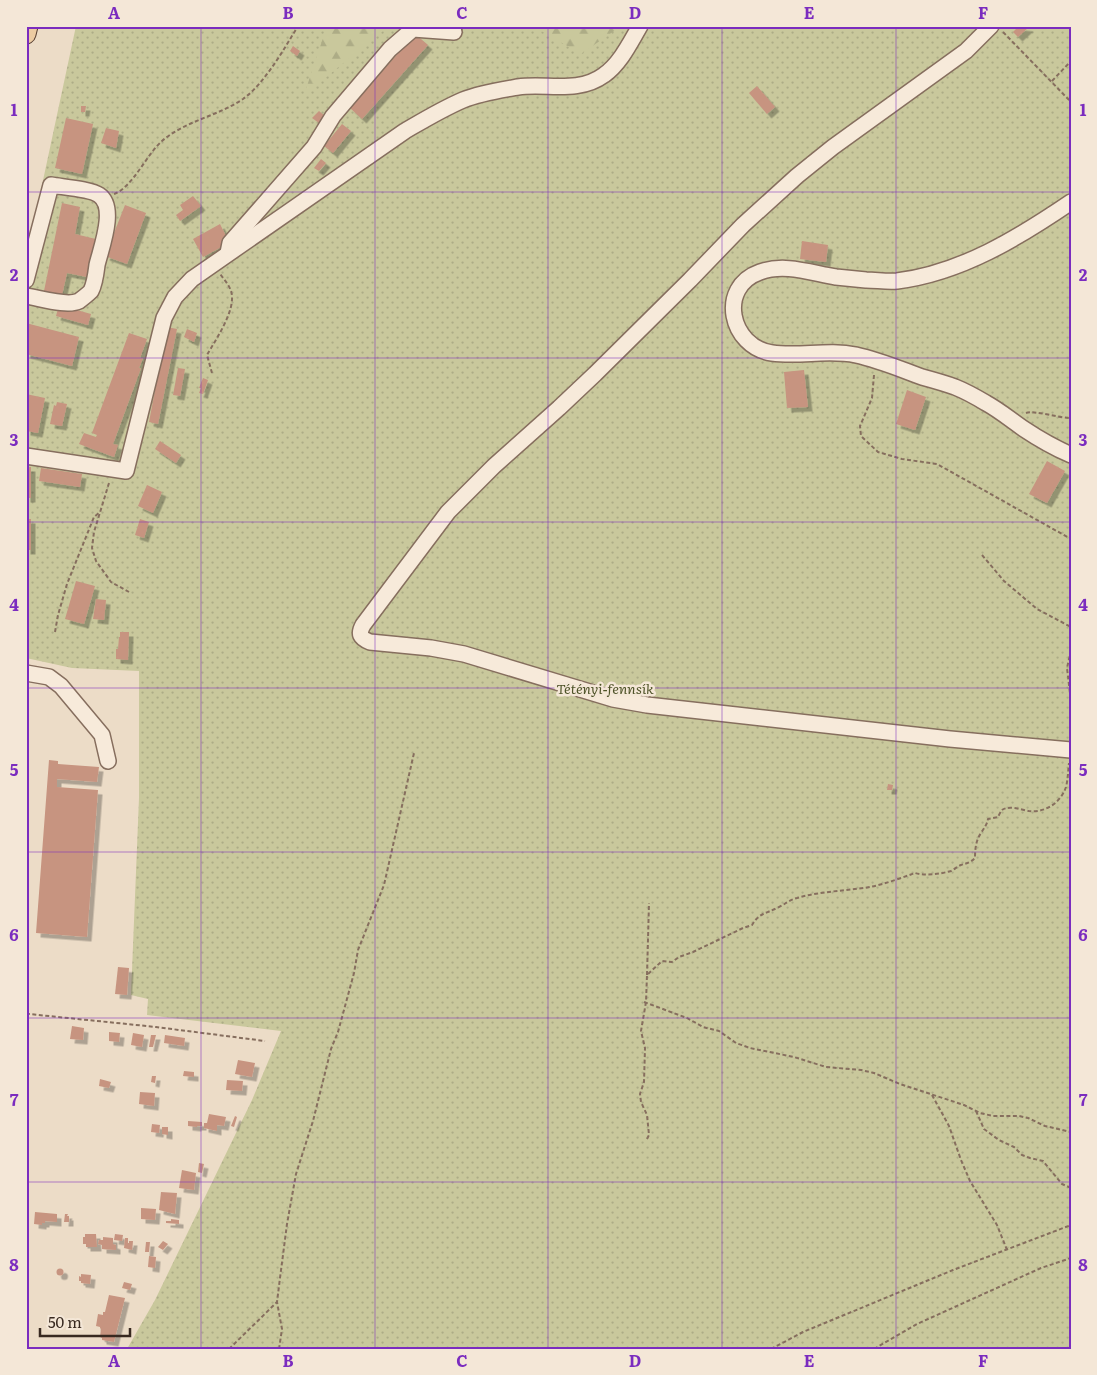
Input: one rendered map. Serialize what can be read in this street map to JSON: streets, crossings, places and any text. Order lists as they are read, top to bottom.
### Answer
{
  "parks": ["Tétényi-fennsík"],
  "scale_bar": "50 m",
  "grid": {
    "columns": [
      "A",
      "B",
      "C",
      "D",
      "E",
      "F"
    ],
    "rows": [
      "1",
      "2",
      "3",
      "4",
      "5",
      "6",
      "7",
      "8"
    ]
  }
}
